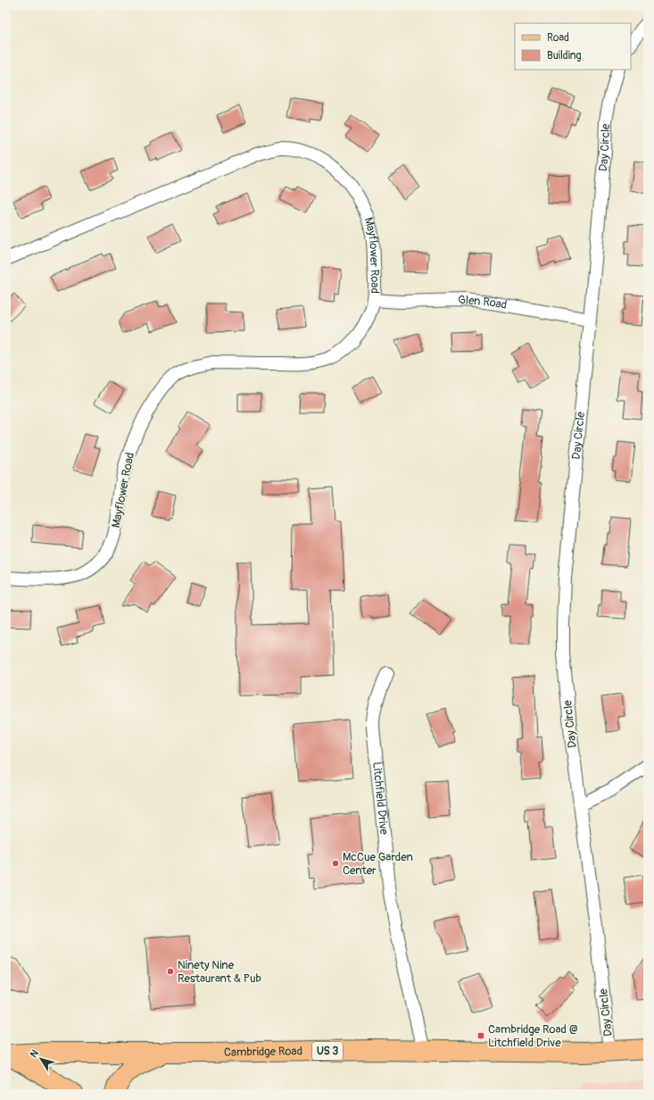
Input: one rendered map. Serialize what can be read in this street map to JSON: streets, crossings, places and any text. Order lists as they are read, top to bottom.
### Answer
{
  "streets": {
    "main road": ["US 3", "Cambridge Road"],
    "street": [
      "Day Circle",
      "Mayflower Road",
      "Glen Road",
      "Litchfield Drive"
    ]
  },
  "crossings": [
    ["Day Circle", "Glen Road"],
    ["Day Circle", "Cambridge Road"],
    ["Mayflower Road", "Glen Road"],
    ["Litchfield Drive", "Cambridge Road"]
  ],
  "places": {
    "other": ["McCue Garden Center", "Ninety Nine Restaurant & Pub"],
    "transit": ["Cambridge Road @ Litchfield Drive"]
  },
  "legend": ["Road", "Building"],
  "north": "top left"
}
